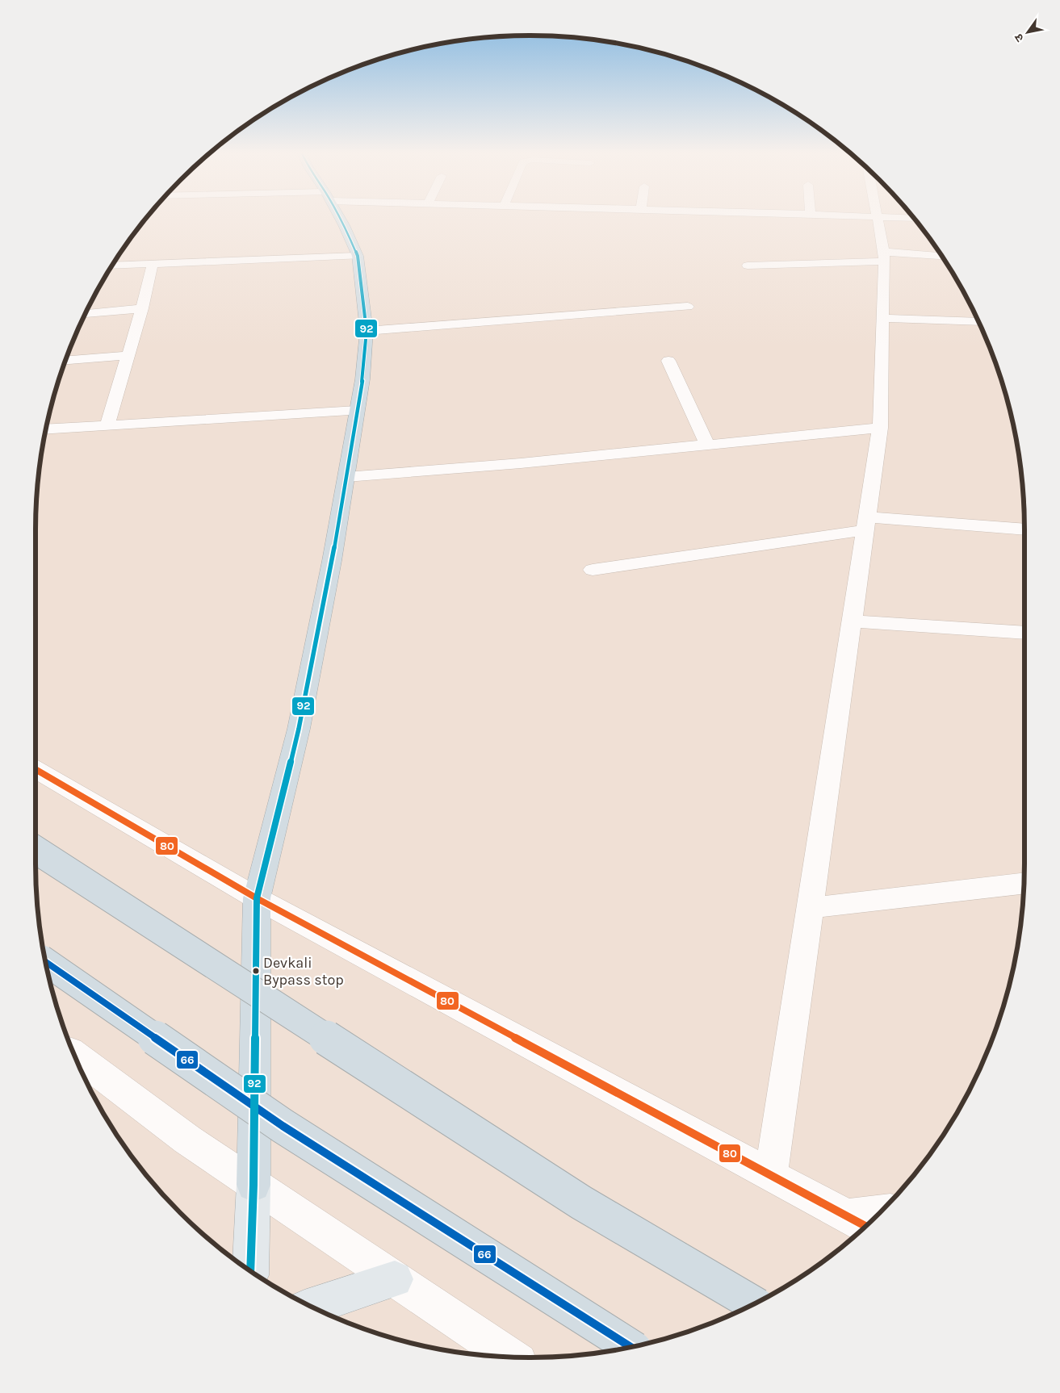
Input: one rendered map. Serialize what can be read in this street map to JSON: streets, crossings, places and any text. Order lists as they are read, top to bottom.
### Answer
{
  "places": ["Devkali Bypass stop"],
  "lines": ["transit line 92", "transit line 80", "transit line 66"],
  "north": "bottom left"
}
